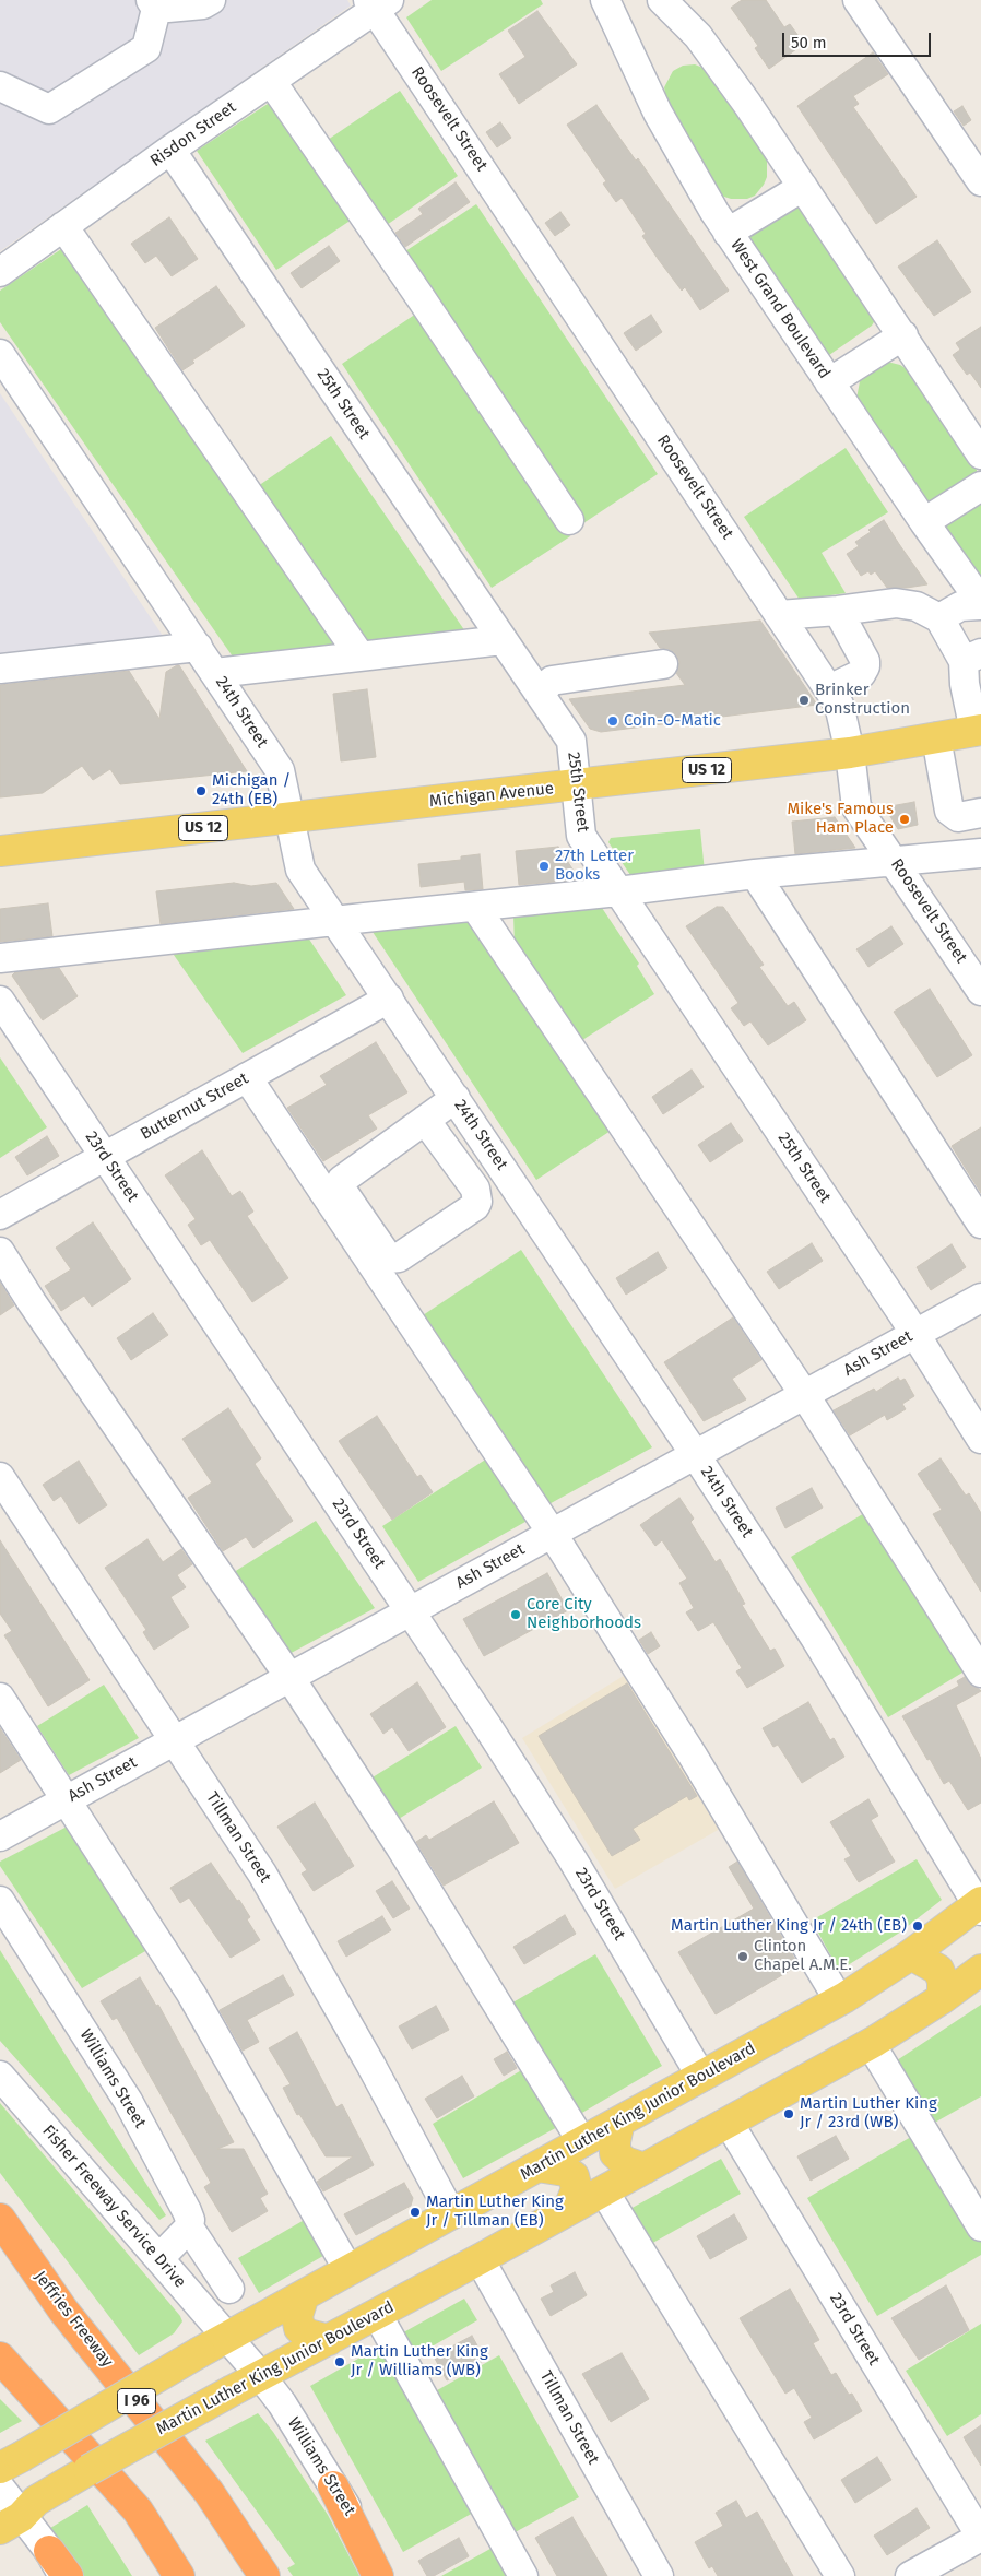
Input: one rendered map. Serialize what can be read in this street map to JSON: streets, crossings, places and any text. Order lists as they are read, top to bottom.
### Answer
{
  "streets": {
    "highway": ["Jeffries Freeway", "I 96"],
    "main road": ["US 12", "Michigan Avenue", "Martin Luther King Junior Boulevard"],
    "street": [
      "Roosevelt Street",
      "Risdon Street",
      "West Grand Boulevard",
      "25th Street",
      "24th Street",
      "Butternut Street",
      "23rd Street",
      "Ash Street",
      "Tillman Street",
      "Williams Street",
      "Fisher Freeway Service Drive"
    ]
  },
  "crossings": [
    ["Roosevelt Street", "Risdon Street"],
    ["Roosevelt Street", "Michigan Avenue"],
    ["Risdon Street", "25th Street"],
    ["25th Street", "Michigan Avenue"],
    ["25th Street", "Ash Street"],
    ["24th Street", "Michigan Avenue"],
    ["24th Street", "Butternut Street"],
    ["24th Street", "Ash Street"],
    ["24th Street", "Martin Luther King Junior Boulevard"],
    ["Butternut Street", "23rd Street"],
    ["23rd Street", "Ash Street"],
    ["23rd Street", "Martin Luther King Junior Boulevard"],
    ["Ash Street", "Tillman Street"],
    ["Tillman Street", "Martin Luther King Junior Boulevard"],
    ["Williams Street", "Martin Luther King Junior Boulevard"],
    ["Williams Street", "Fisher Freeway Service Drive"],
    ["Martin Luther King Junior Boulevard", "Fisher Freeway Service Drive"]
  ],
  "places": [
    "Brinker Construction",
    "Coin-O-Matic",
    "Michigan / 24th (EB)",
    "Mike's Famous Ham Place",
    "27th Letter Books",
    "Core City Neighborhoods",
    "Martin Luther King Jr / 24th (EB)",
    "Clinton Chapel A.M.E.",
    "Martin Luther King Jr / 23rd (WB)",
    "Martin Luther King Jr / Tillman (EB)",
    "Martin Luther King Jr / Williams (WB)"
  ],
  "scale_bar": "50 m"
}
